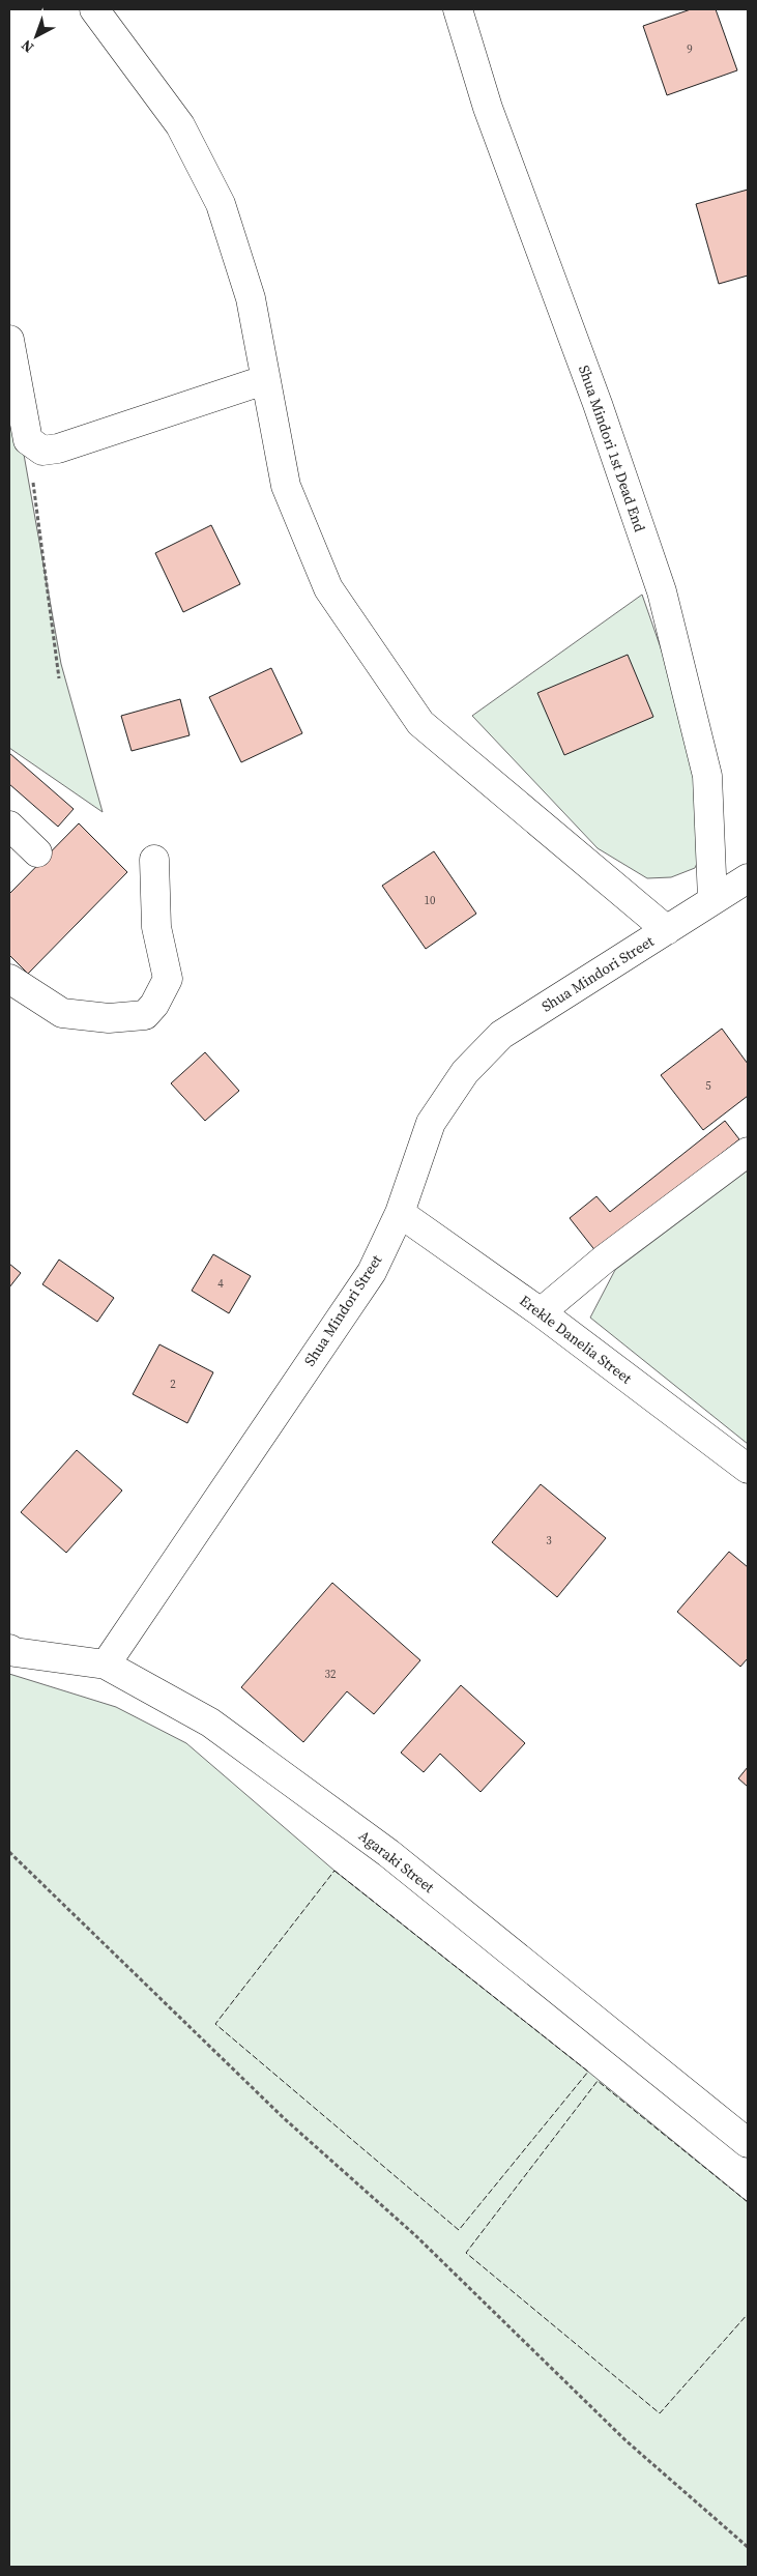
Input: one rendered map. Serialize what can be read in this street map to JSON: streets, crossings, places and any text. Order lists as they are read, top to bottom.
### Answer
{
  "streets": {
    "street": [
      "Shua Mindori 1st Dead End",
      "Shua Mindori Street",
      "Erekle Danelia Street",
      "Agaraki Street"
    ]
  },
  "crossings": [
    ["Shua Mindori 1st Dead End", "Shua Mindori Street"],
    ["Shua Mindori Street", "Erekle Danelia Street"],
    ["Shua Mindori Street", "Agaraki Street"]
  ],
  "house_numbers": [
    "9",
    "10",
    "5",
    "4",
    "2",
    "3",
    "32"
  ],
  "north": "bottom left"
}
